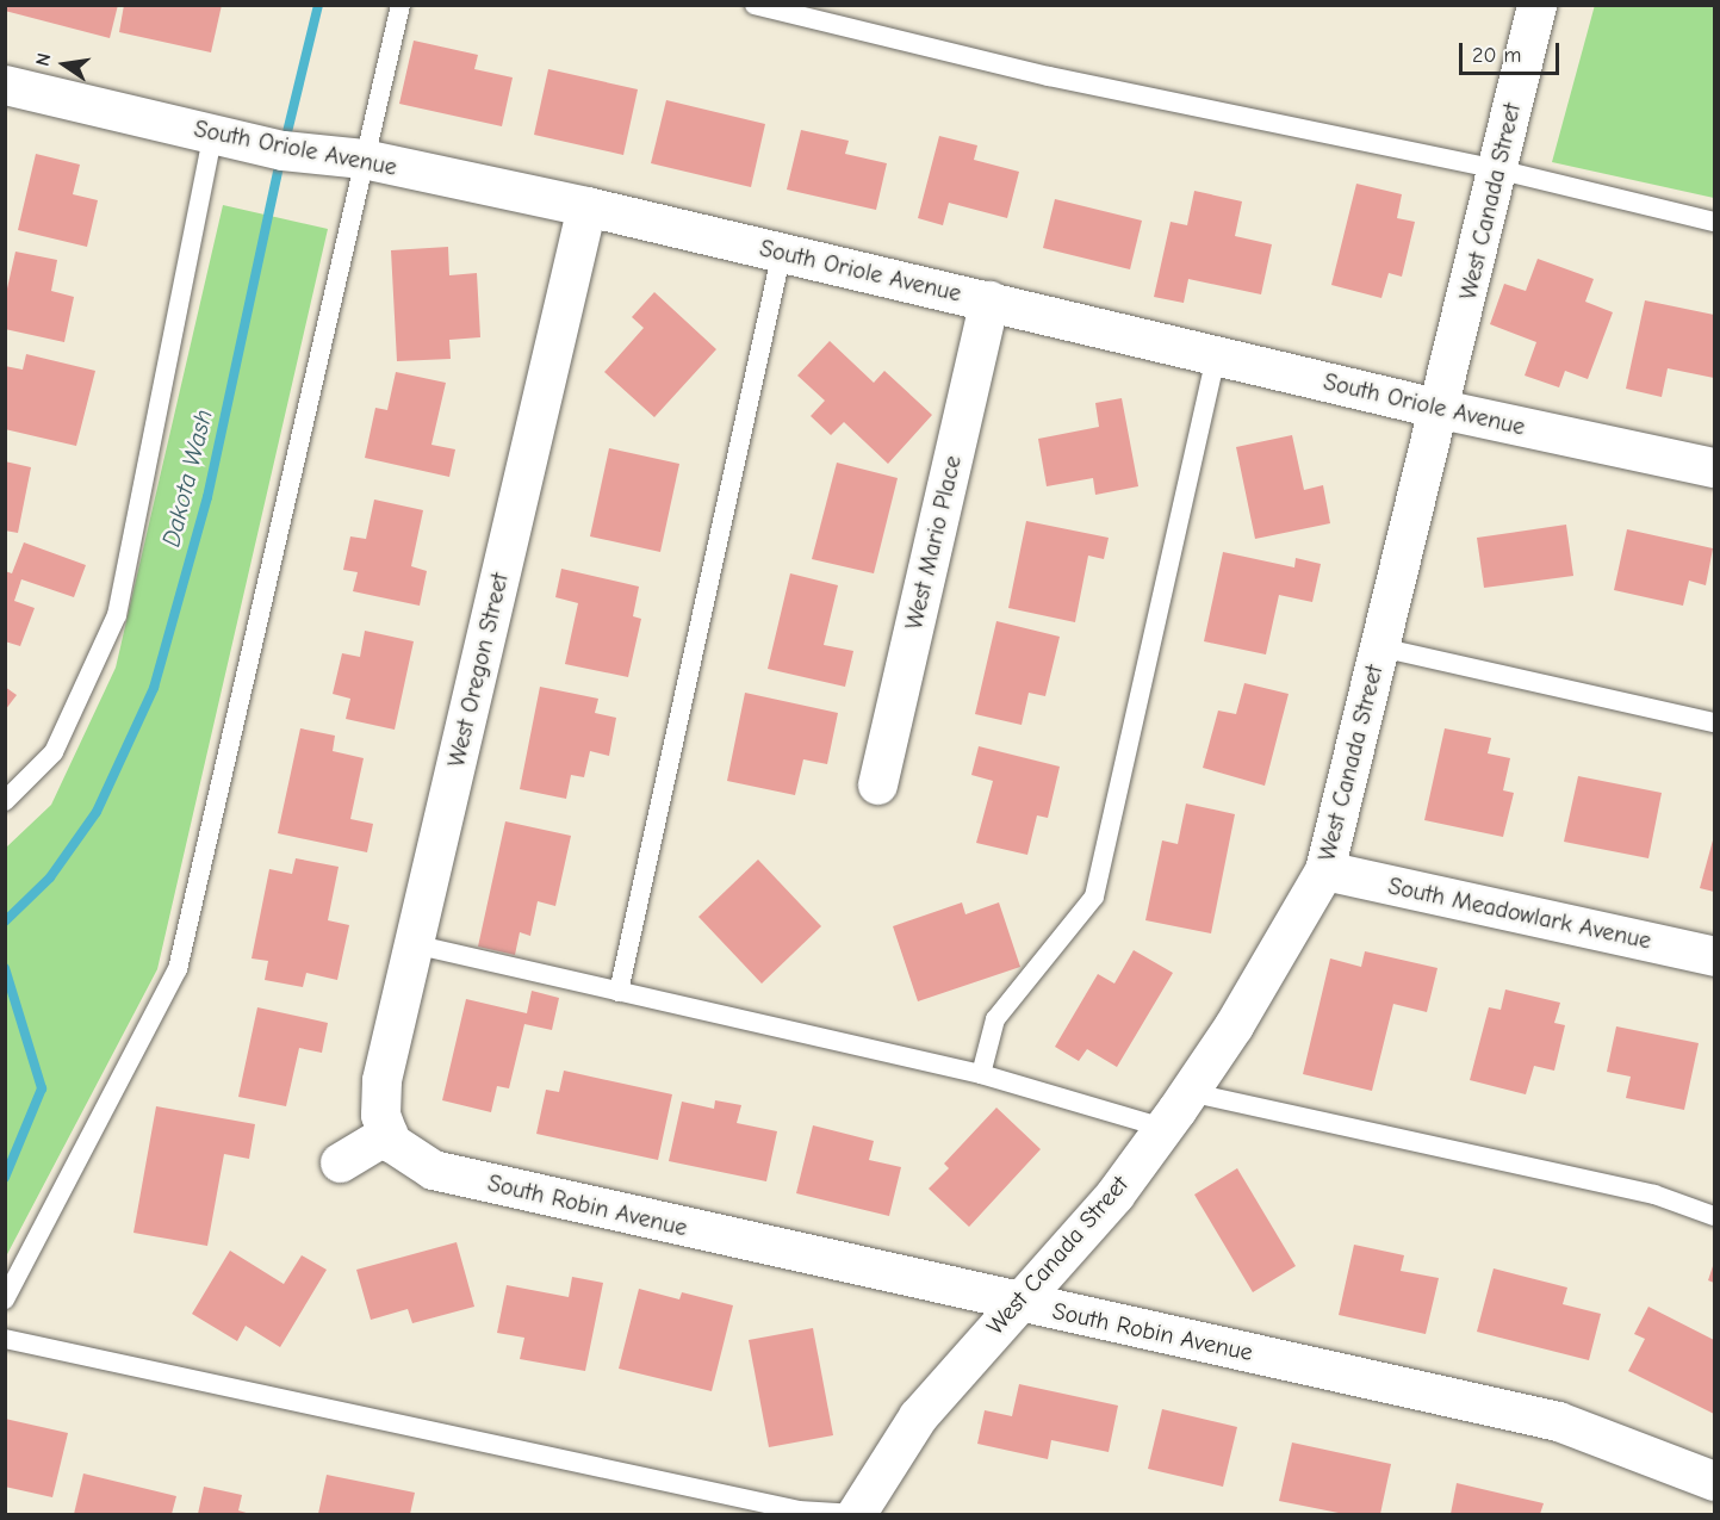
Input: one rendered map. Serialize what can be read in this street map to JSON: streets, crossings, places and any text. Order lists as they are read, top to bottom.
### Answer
{
  "streets": {
    "street": [
      "South Oriole Avenue",
      "West Canada Street",
      "West Mario Place",
      "West Oregon Street",
      "South Meadowlark Avenue",
      "South Robin Avenue"
    ]
  },
  "crossings": [
    ["South Oriole Avenue", "West Canada Street"],
    ["South Oriole Avenue", "West Mario Place"],
    ["South Oriole Avenue", "West Oregon Street"],
    ["West Canada Street", "South Meadowlark Avenue"],
    ["West Canada Street", "South Robin Avenue"],
    ["West Oregon Street", "South Robin Avenue"]
  ],
  "water": ["Dakota Wash"],
  "scale_bar": "20 m",
  "north": "left"
}
